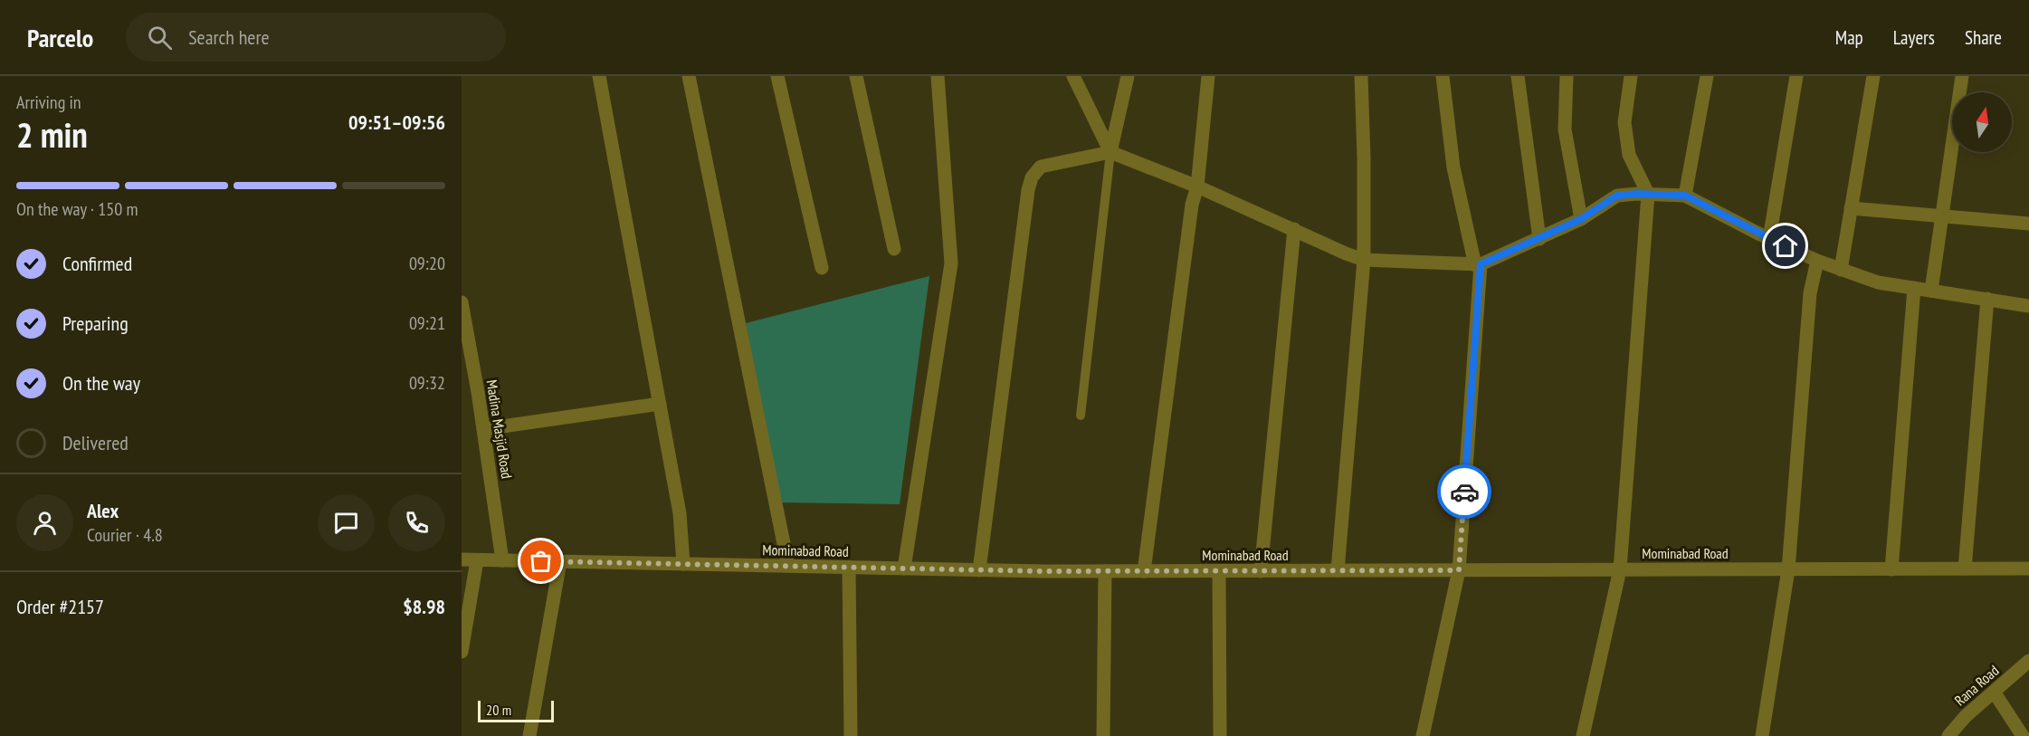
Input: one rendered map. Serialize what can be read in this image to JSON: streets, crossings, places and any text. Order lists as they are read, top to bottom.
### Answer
{
  "streets": {
    "street": ["Madina Masjid Road", "Mominabad Road", "Rana Road"]
  },
  "crossings": [
    ["Madina Masjid Road", "Mominabad Road"]
  ],
  "scale_bar": "20 m",
  "north": "top",
  "page": {
    "header": "Parcelo",
    "search": "Search here",
    "nav": ["Map", "Layers", "Share"],
    "heading": ["2 min", "Arriving in", "09:51–09:56"],
    "panel": [
      "Alex",
      "Courier · 4.8",
      "Order #2157",
      "$8.98"
    ],
    "bar": "On the way · 150 m",
    "list": [
      ["Confirmed", "09:20"],
      ["Preparing", "09:21"],
      ["On the way", "09:32"],
      "Delivered"
    ],
    "scale": "20 m"
  }
}
